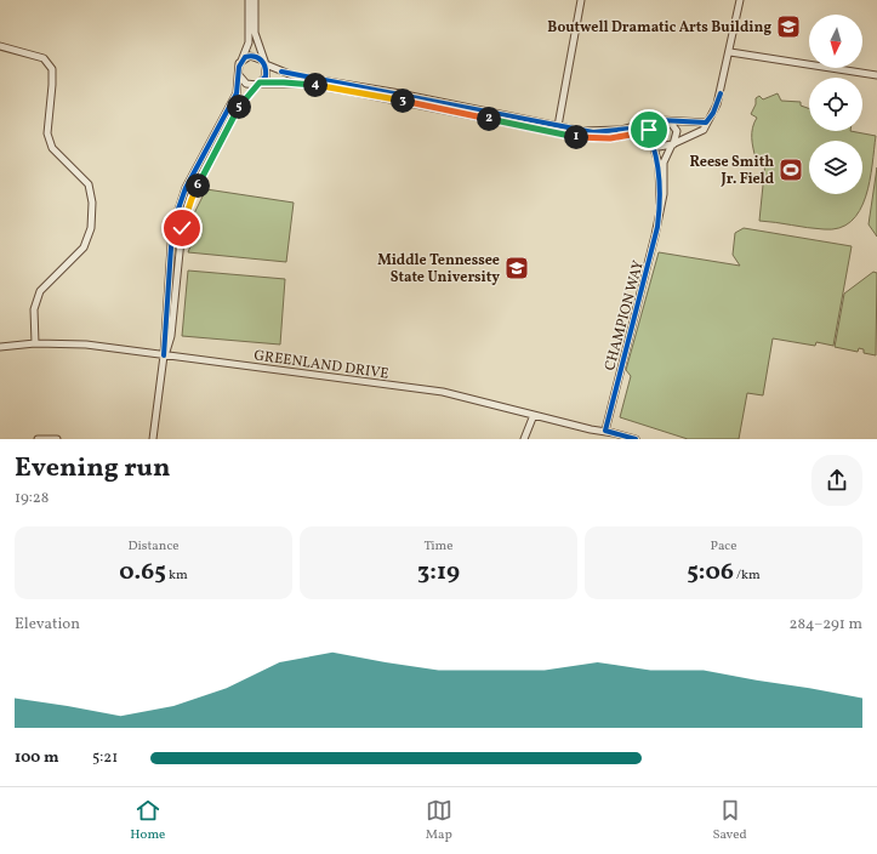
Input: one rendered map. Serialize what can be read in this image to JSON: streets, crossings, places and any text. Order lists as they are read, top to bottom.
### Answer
{
  "streets": {
    "street": ["CHAMPION WAY", "GREENLAND DRIVE"]
  },
  "crossings": [
    ["CHAMPION WAY", "GREENLAND DRIVE"]
  ],
  "places": {
    "school or university": ["Boutwell Dramatic Arts Building", "Middle Tennessee State University"],
    "sports": ["Reese Smith Jr. Field"]
  },
  "north": "bottom",
  "page": {
    "pins": [
      "4",
      "3",
      "5",
      "2",
      "1",
      "6"
    ],
    "heading": ["Evening run", "19:28"],
    "stats": [
      ["Distance", "0.65 km"],
      ["Time", "3:19"],
      ["Pace", "5:06 /km"]
    ],
    "chart": ["Elevation", "284–291 m"],
    "list": [
      {
        "name": "100 m",
        "note": "5:21"
      }
    ],
    "tabs": ["Home", "Map", "Saved"]
  }
}
